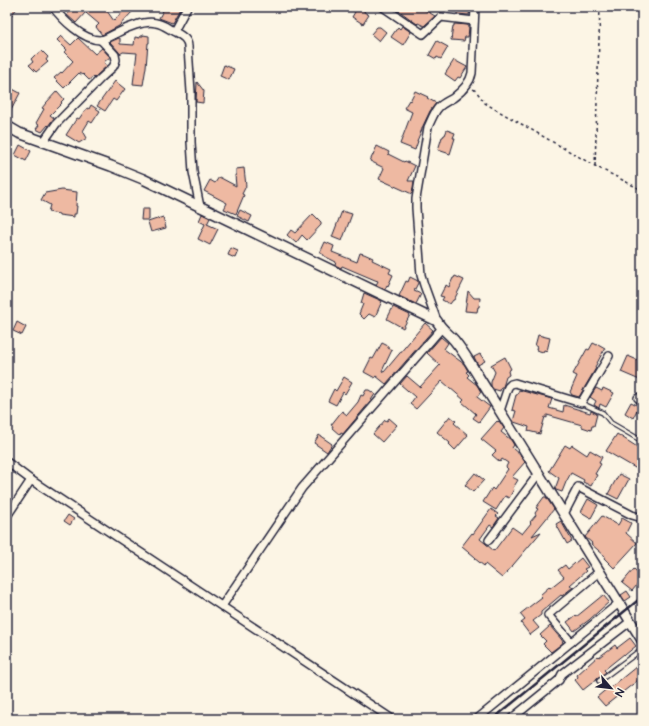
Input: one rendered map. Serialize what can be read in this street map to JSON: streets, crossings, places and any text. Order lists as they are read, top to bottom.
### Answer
{
  "north": "bottom right"
}
